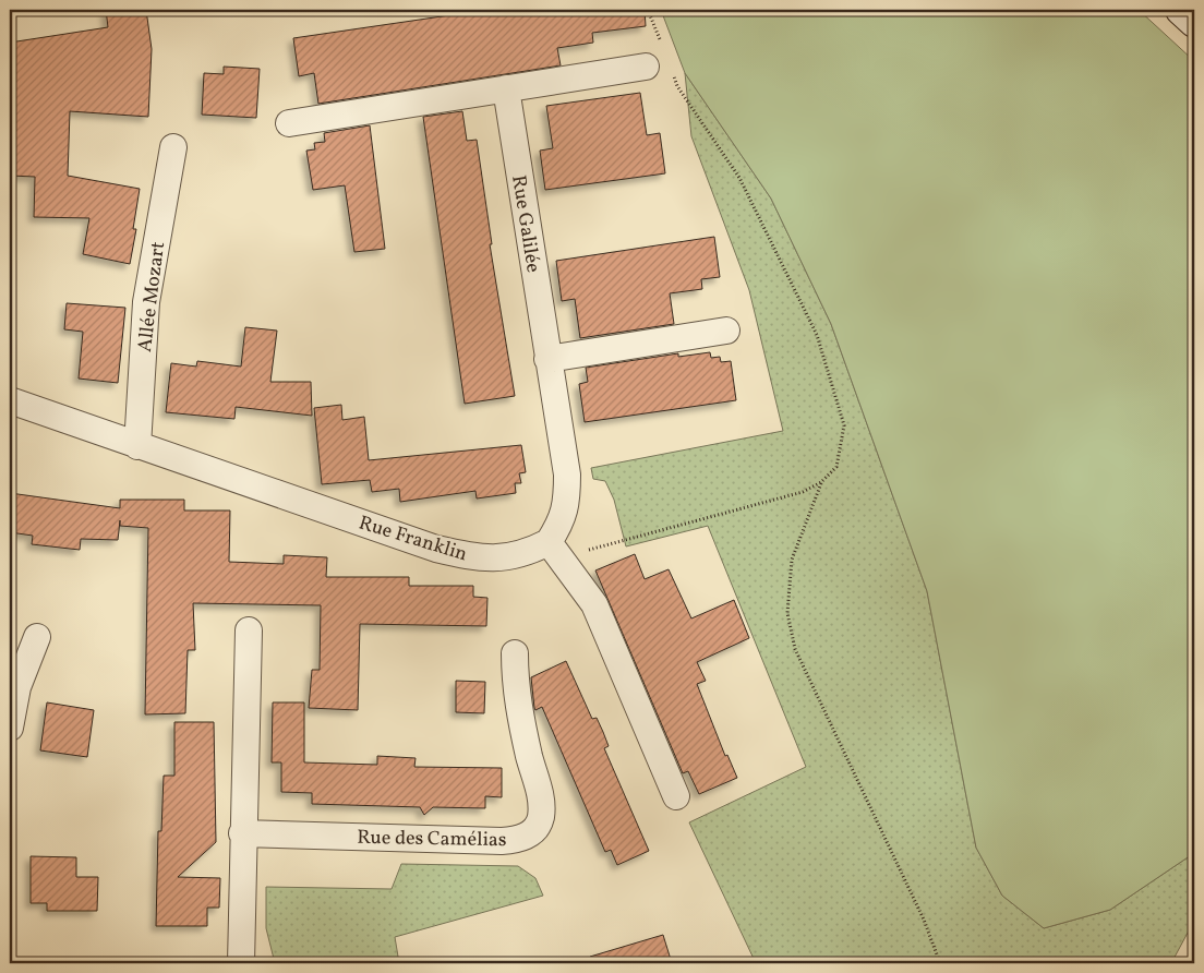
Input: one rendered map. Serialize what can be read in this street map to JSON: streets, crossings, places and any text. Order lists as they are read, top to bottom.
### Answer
{
  "streets": {
    "street": [
      "Rue Galilée",
      "Allée Mozart",
      "Rue Franklin",
      "Rue des Camélias"
    ]
  },
  "crossings": [
    ["Rue Galilée", "Rue Franklin"],
    ["Allée Mozart", "Rue Franklin"]
  ]
}
